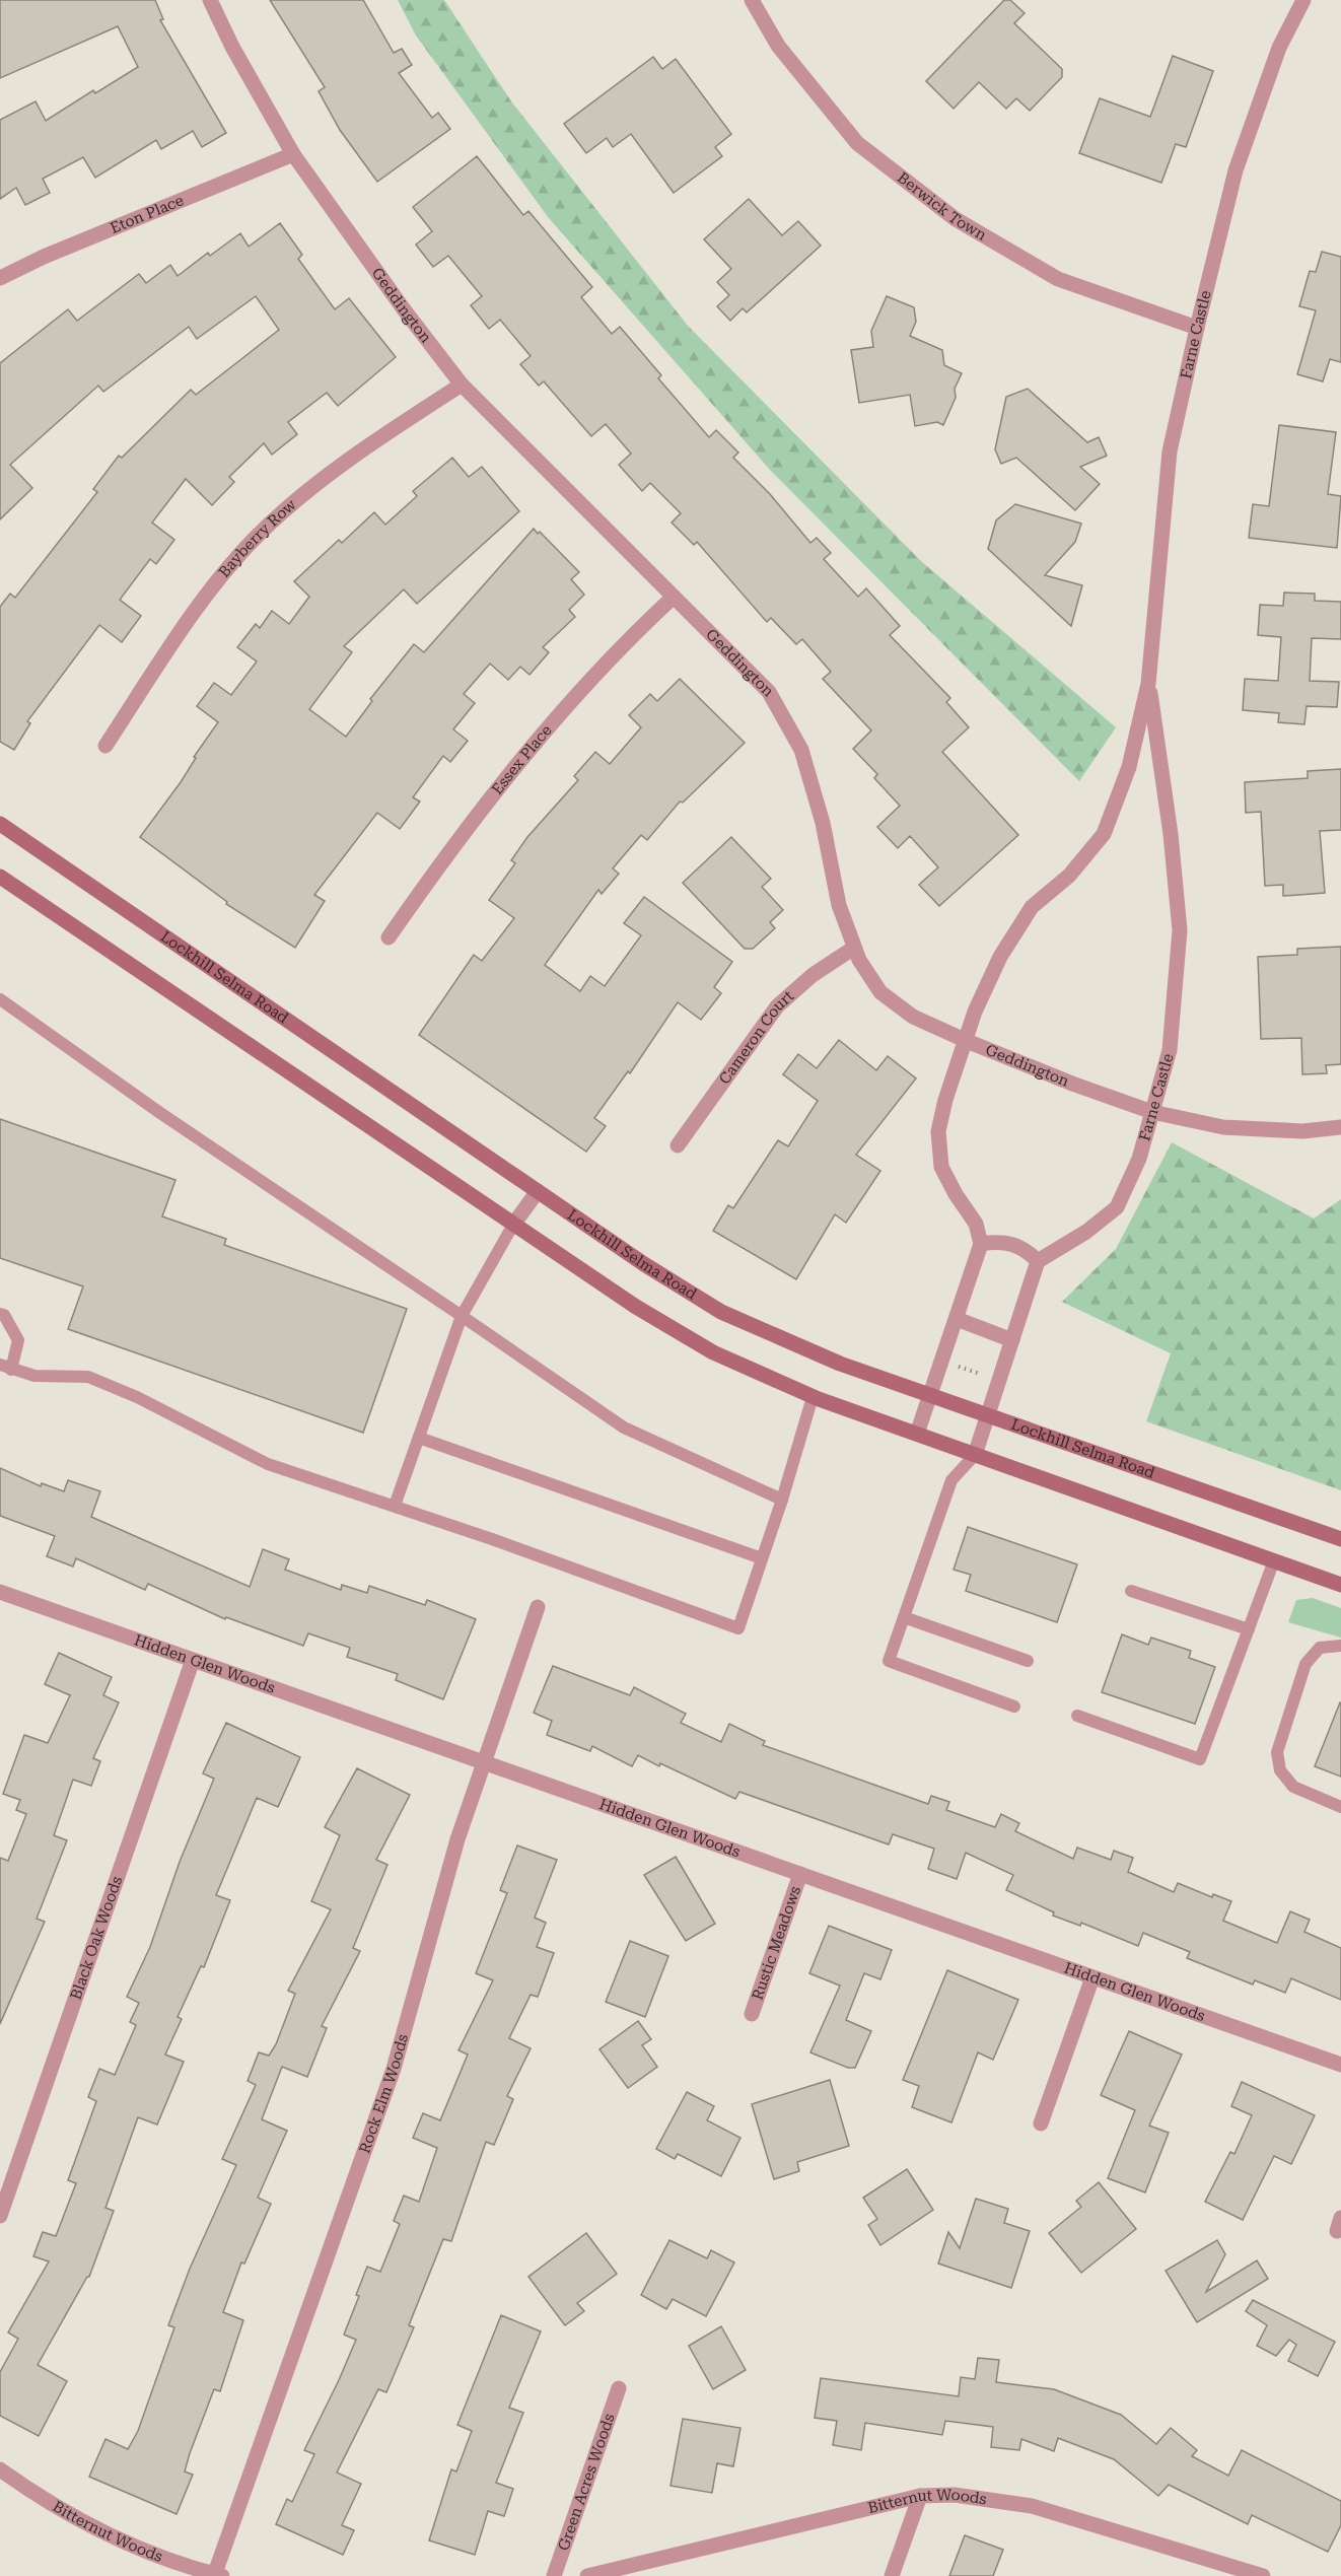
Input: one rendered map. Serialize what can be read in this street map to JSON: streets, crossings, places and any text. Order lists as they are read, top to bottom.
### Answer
{
  "streets": {
    "main road": ["Lockhill Selma Road"],
    "street": [
      "Berwick Town",
      "Eton Place",
      "Geddington",
      "Farne Castle",
      "Bayberry Row",
      "Essex Place",
      "Cameron Court",
      "Hidden Glen Woods",
      "Black Oak Woods",
      "Rustic Meadows",
      "Rock Elm Woods",
      "Green Acres Woods",
      "Bitternut Woods"
    ]
  },
  "crossings": [
    ["Berwick Town", "Farne Castle"],
    ["Eton Place", "Geddington"],
    ["Geddington", "Farne Castle"],
    ["Geddington", "Bayberry Row"],
    ["Geddington", "Essex Place"],
    ["Geddington", "Cameron Court"],
    ["Hidden Glen Woods", "Black Oak Woods"],
    ["Hidden Glen Woods", "Rustic Meadows"],
    ["Hidden Glen Woods", "Rock Elm Woods"],
    ["Rock Elm Woods", "Bitternut Woods"]
  ]
}
